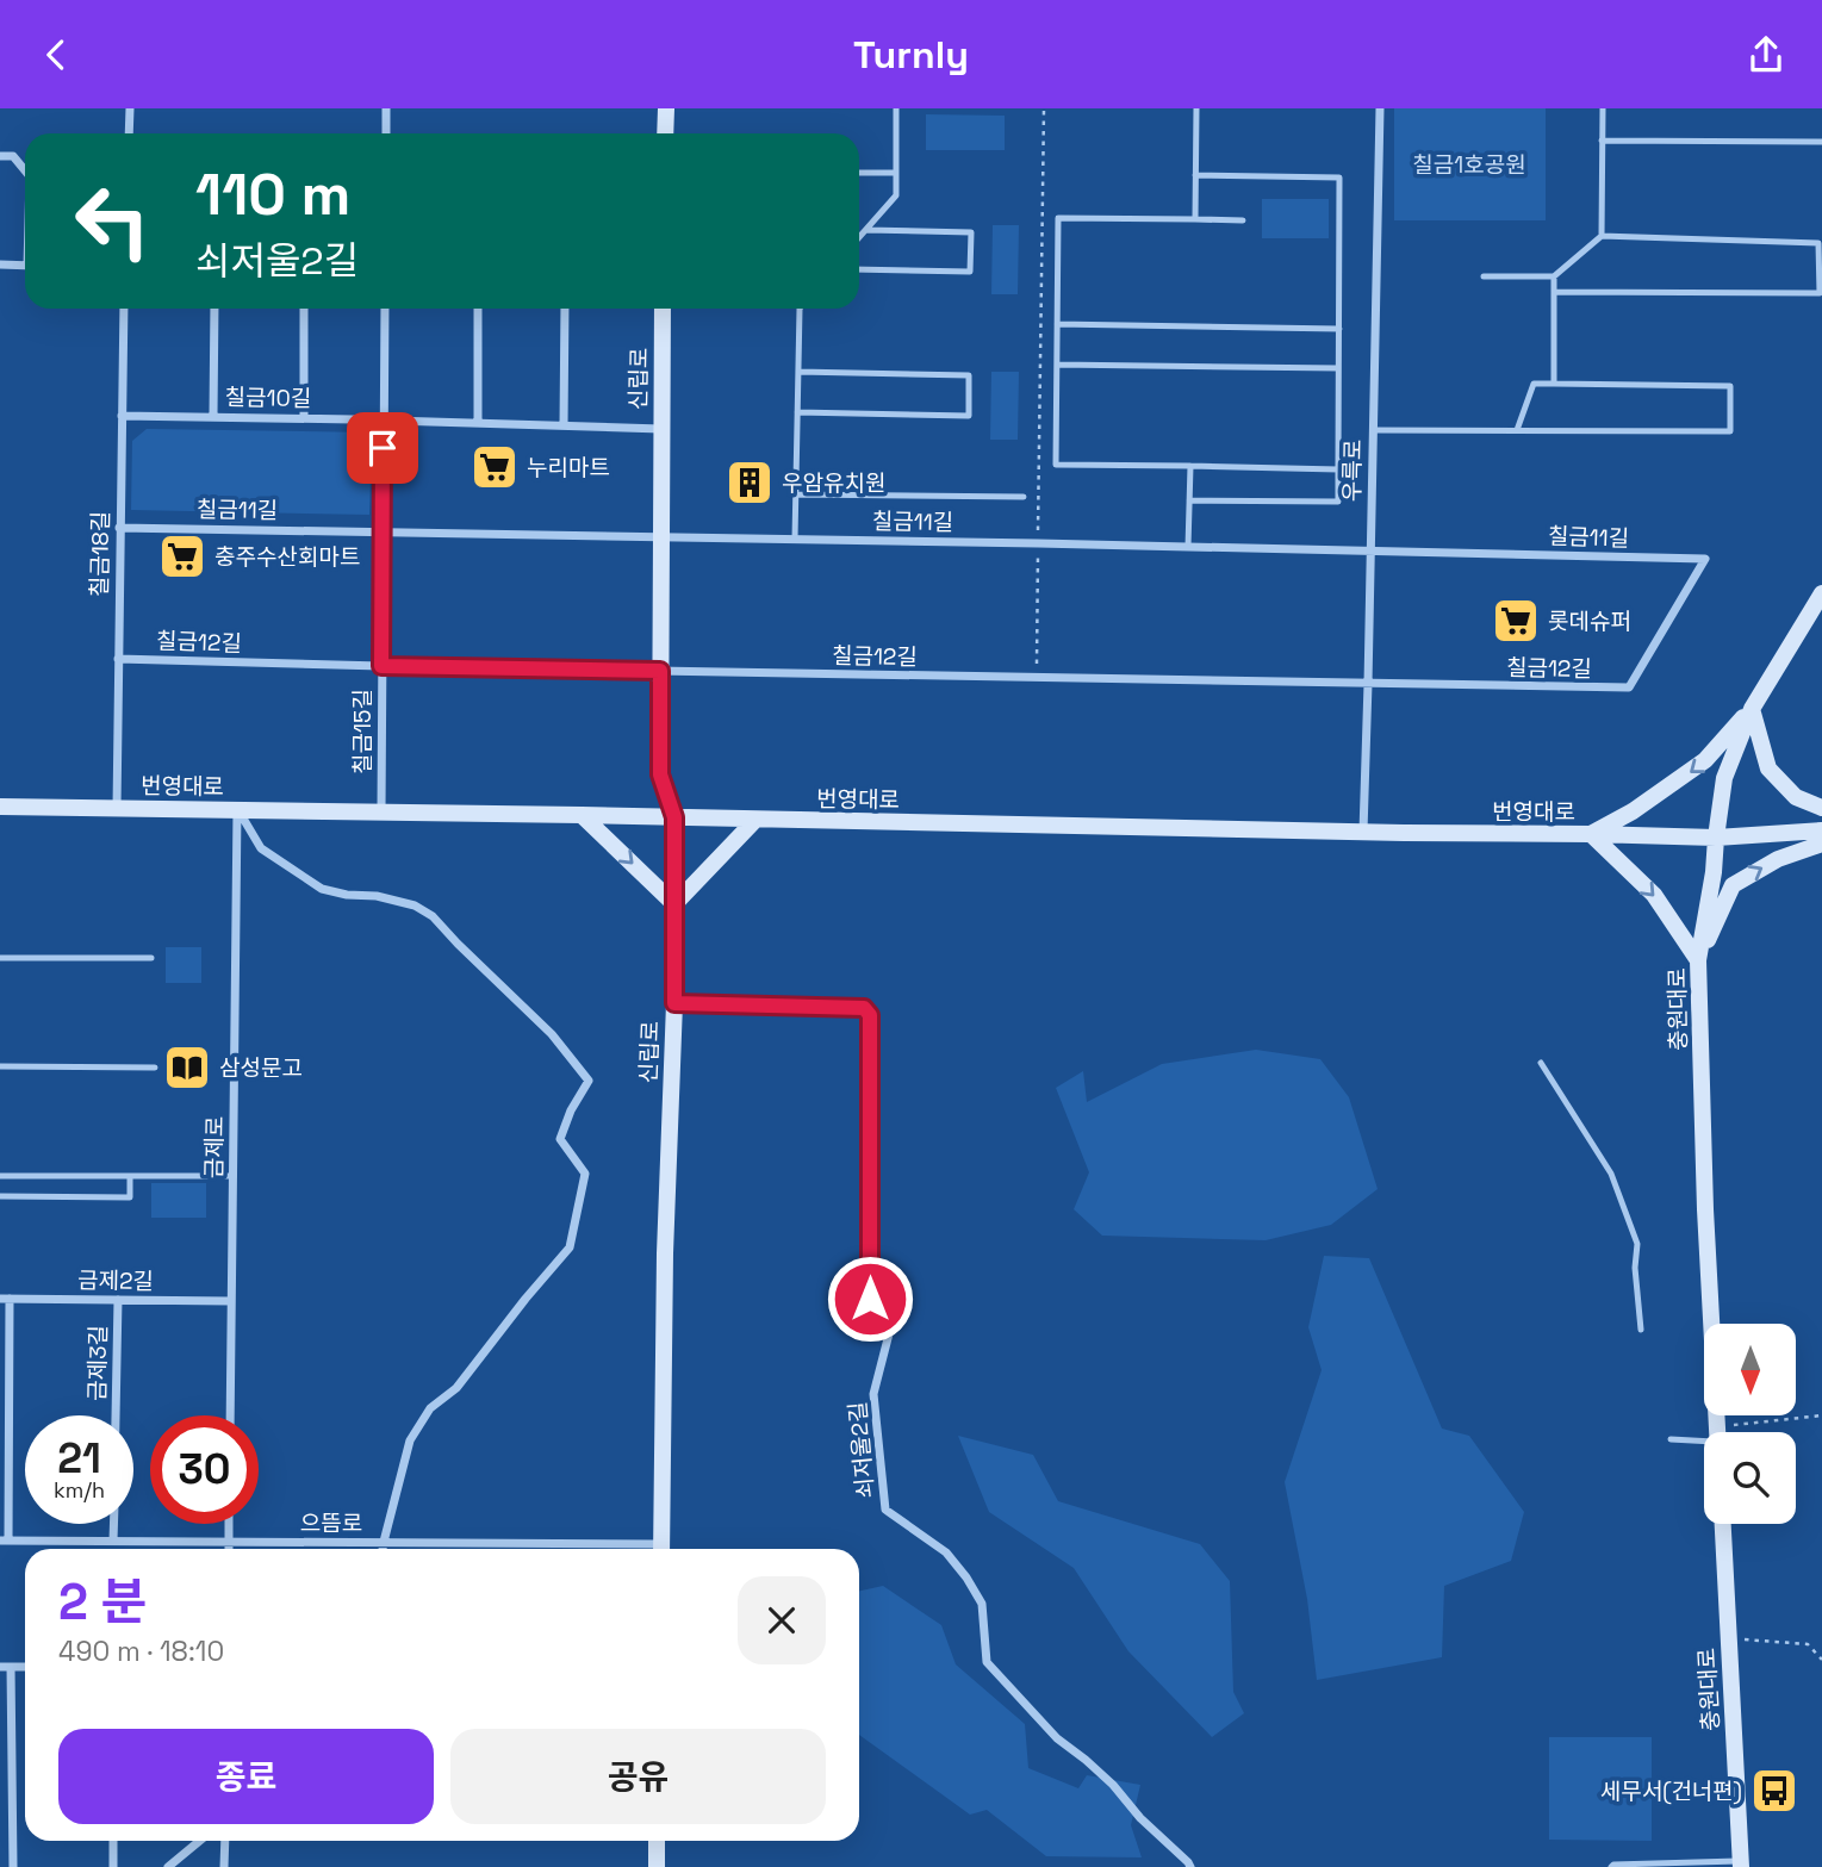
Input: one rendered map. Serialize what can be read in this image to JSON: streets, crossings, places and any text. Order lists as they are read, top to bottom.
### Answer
{
  "streets": {
    "street": [
      "신립로",
      "칠금10길",
      "우륵로",
      "칠금11길",
      "칠금18길",
      "칠금12길",
      "칠금15길",
      "번영대로",
      "충원대로",
      "금제로",
      "금제2길",
      "금제3길",
      "쇠저울2길",
      "으뜸로"
    ]
  },
  "crossings": [
    ["신립로", "칠금10길"],
    ["신립로", "칠금11길"],
    ["신립로", "칠금12길"],
    ["신립로", "번영대로"],
    ["신립로", "쇠저울2길"],
    ["칠금10길", "칠금18길"],
    ["칠금10길", "칠금15길"],
    ["우륵로", "칠금11길"],
    ["우륵로", "칠금12길"],
    ["우륵로", "번영대로"],
    ["칠금11길", "칠금18길"],
    ["칠금11길", "칠금12길"],
    ["칠금11길", "칠금15길"],
    ["칠금18길", "칠금12길"],
    ["칠금18길", "번영대로"],
    ["칠금12길", "칠금15길"],
    ["칠금15길", "번영대로"],
    ["번영대로", "충원대로"],
    ["번영대로", "금제로"],
    ["금제로", "금제2길"],
    ["금제2길", "금제3길"]
  ],
  "parks": ["칠금1호공원"],
  "places": {
    "supermarket": ["누리마트", "충주수산회마트", "롯데슈퍼"],
    "building": ["우암유치원"],
    "library": ["삼성문고"],
    "bus stop": ["세무서(건너편)"]
  },
  "north": "bottom",
  "page": {
    "header": "Turnly",
    "turn": ["110 m", "쇠저울2길"],
    "speed": "21 km/h",
    "limit": "30",
    "heading": ["2 분", "490 m · 18:10"],
    "buttons": ["종료", "공유"]
  }
}
